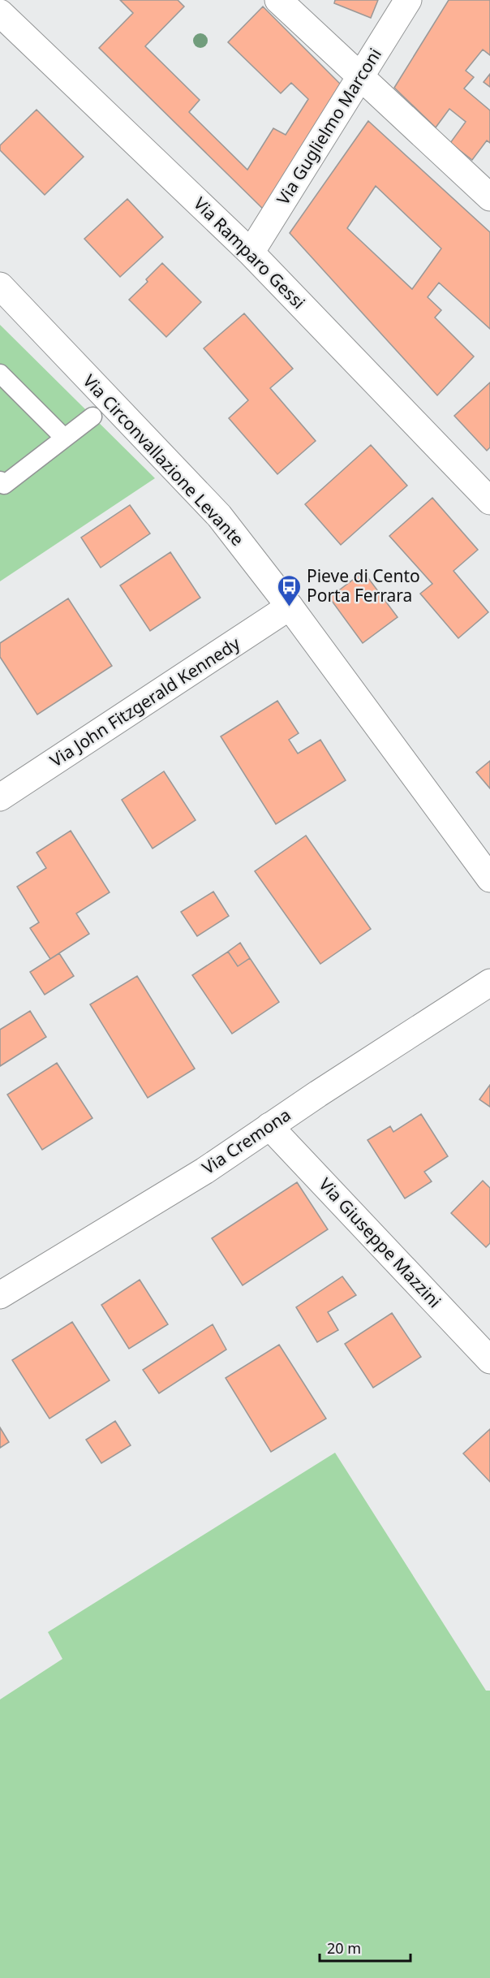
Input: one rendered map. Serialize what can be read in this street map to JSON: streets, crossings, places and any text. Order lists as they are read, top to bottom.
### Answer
{
  "streets": {
    "street": [
      "Via Guglielmo Marconi",
      "Via Ramparo Gessi",
      "Via Circonvallazione Levante",
      "Via John Fitzgerald Kennedy",
      "Via Cremona",
      "Via Giuseppe Mazzini"
    ]
  },
  "crossings": [
    ["Via Guglielmo Marconi", "Via Ramparo Gessi"],
    ["Via Circonvallazione Levante", "Via John Fitzgerald Kennedy"],
    ["Via Cremona", "Via Giuseppe Mazzini"]
  ],
  "places": {
    "bus stop": ["Pieve di Cento Porta Ferrara"]
  },
  "scale_bar": "20 m"
}
